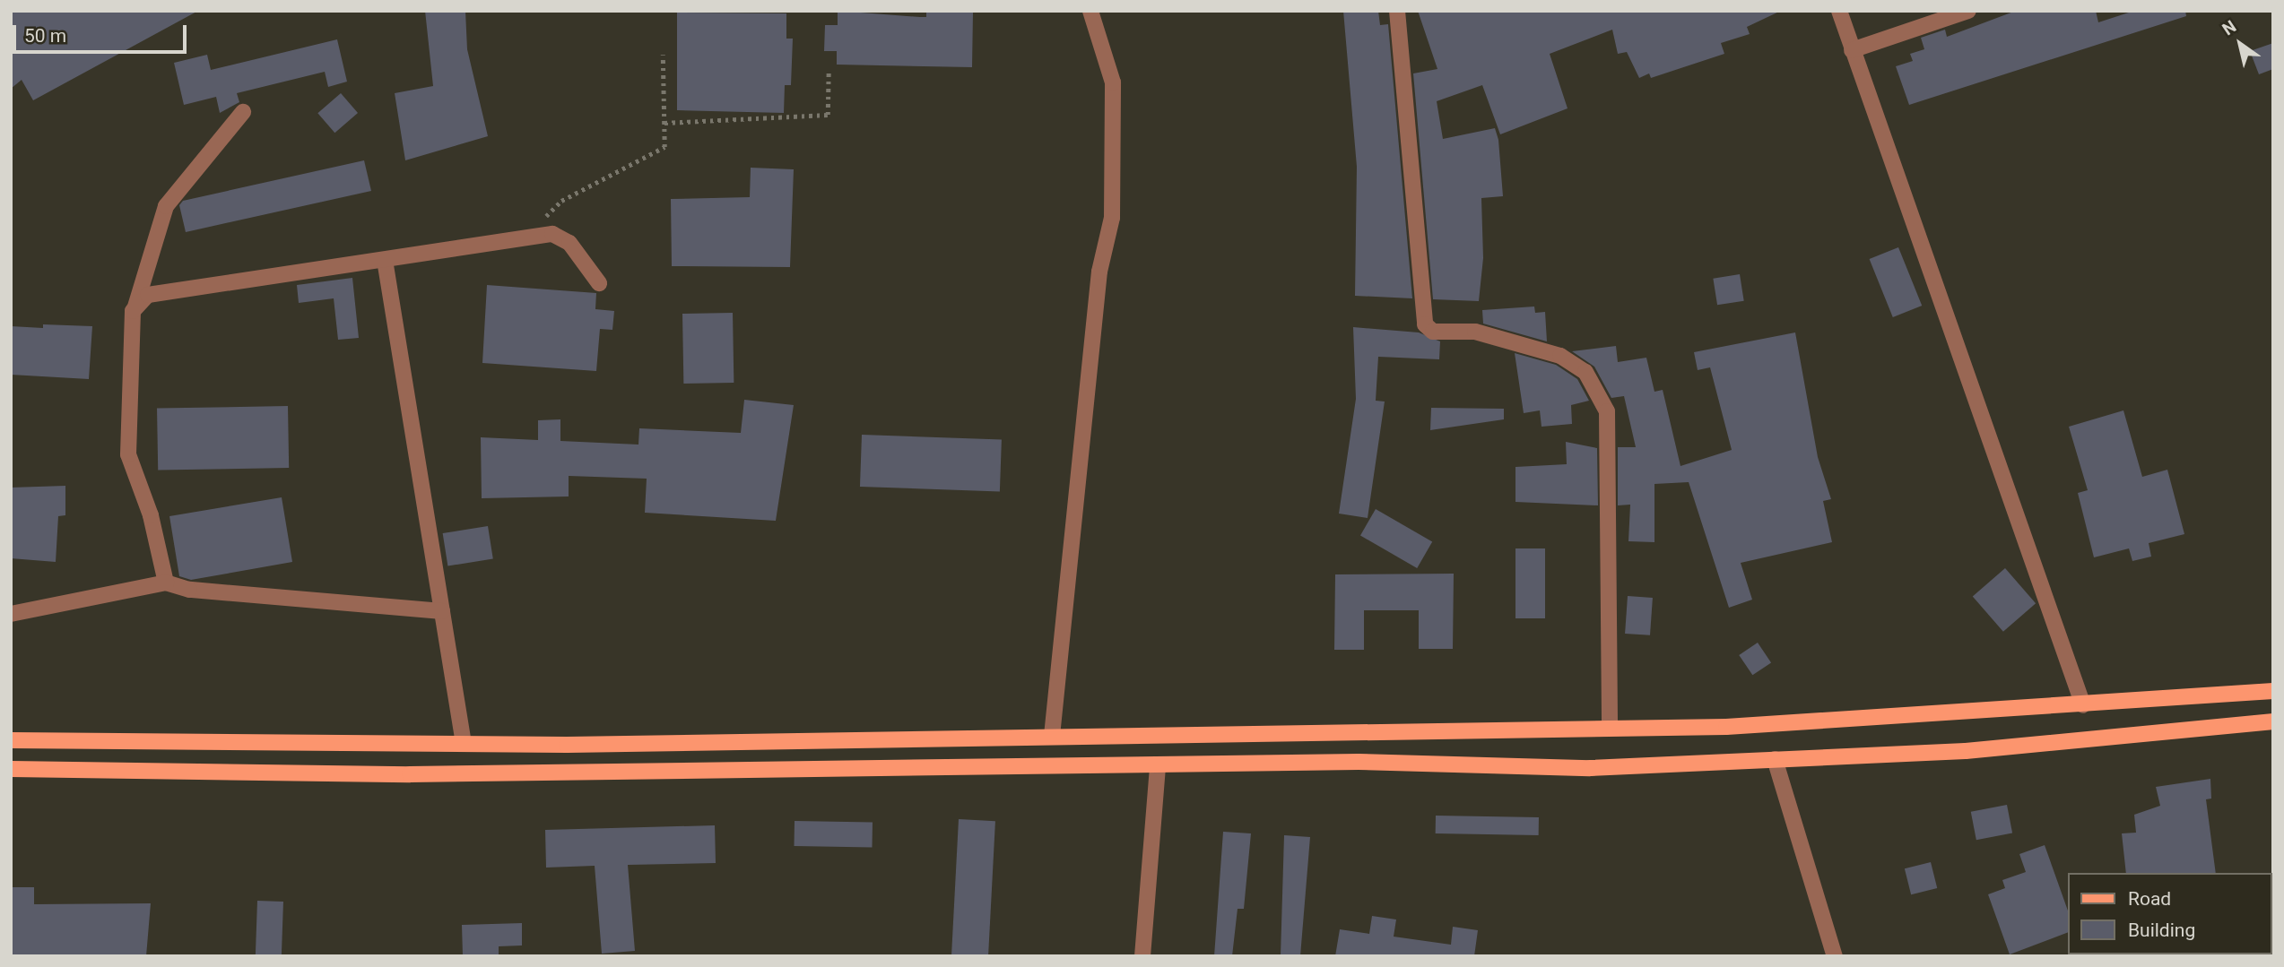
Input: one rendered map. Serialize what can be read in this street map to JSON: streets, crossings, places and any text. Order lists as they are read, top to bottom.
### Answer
{
  "legend": ["Road", "Building"],
  "scale_bar": "50 m",
  "north": "top left"
}
